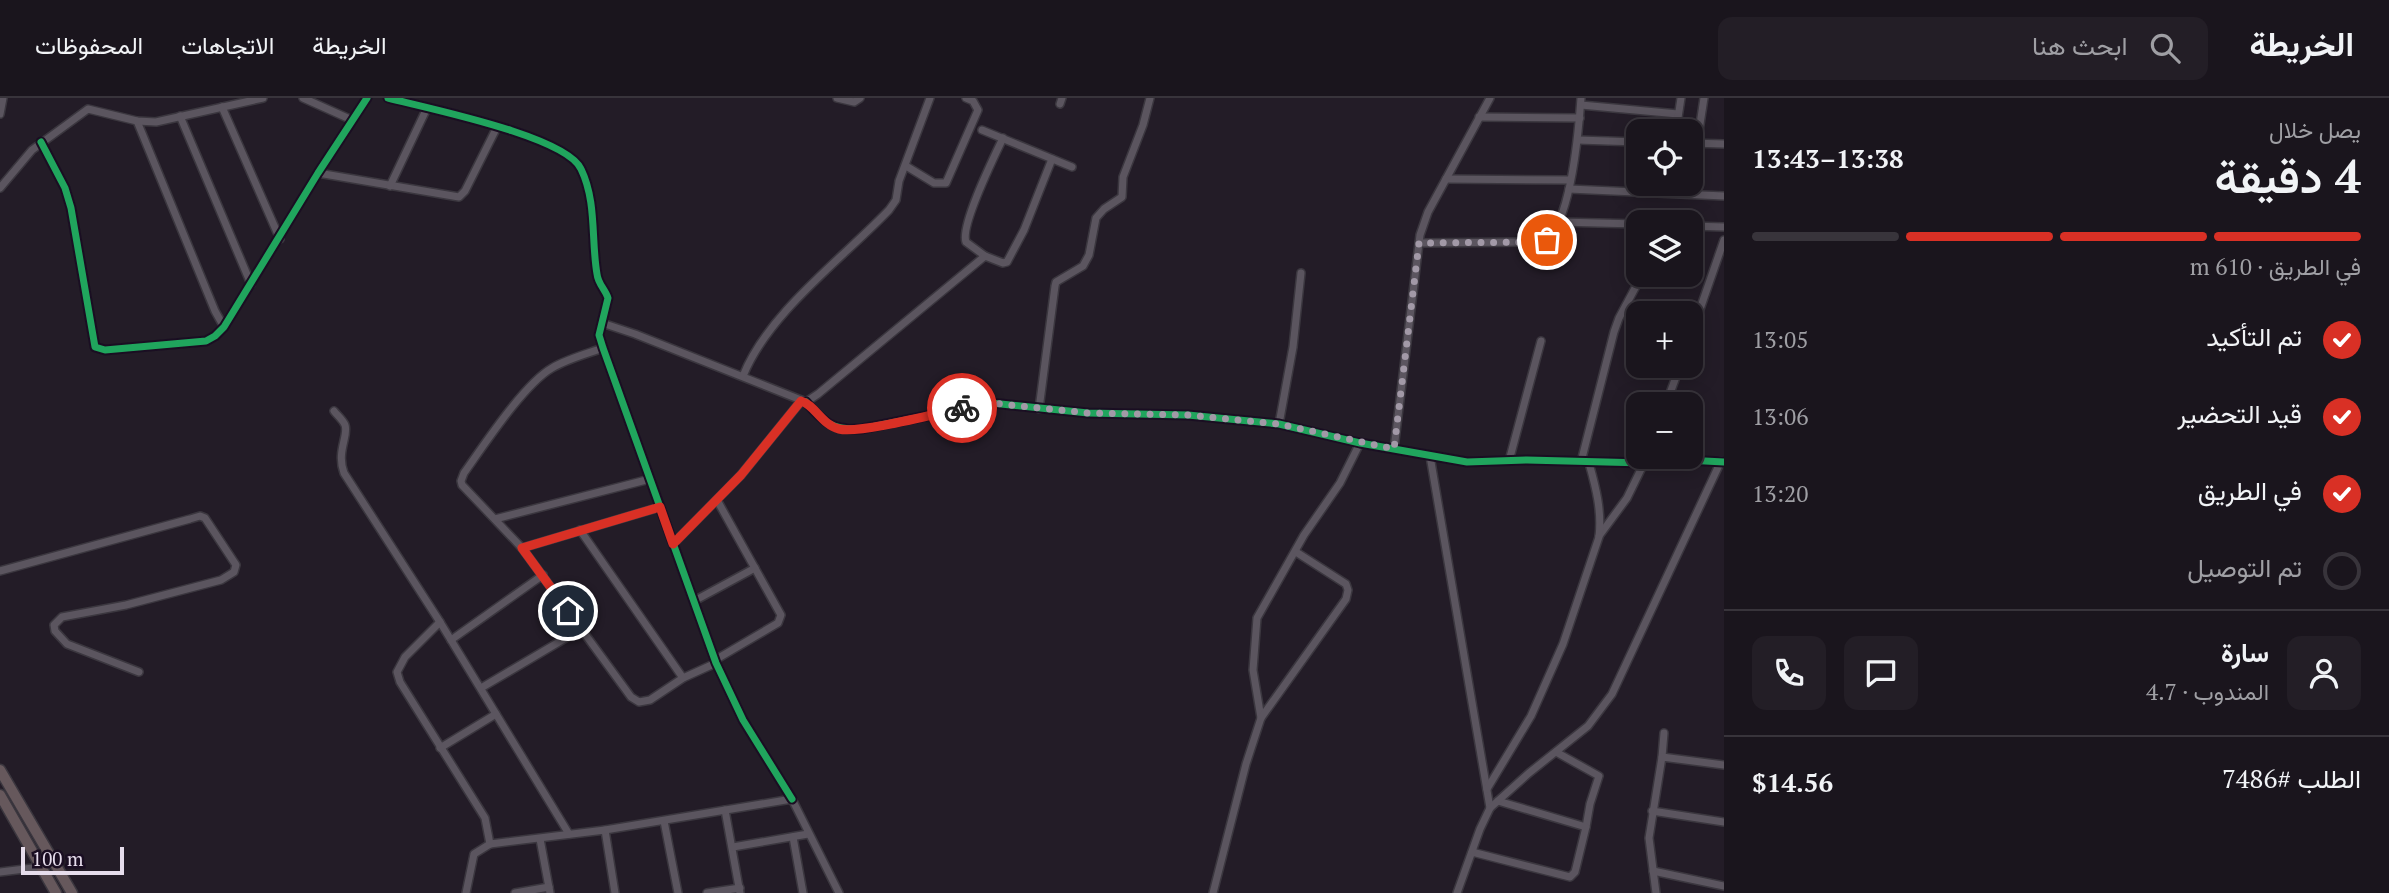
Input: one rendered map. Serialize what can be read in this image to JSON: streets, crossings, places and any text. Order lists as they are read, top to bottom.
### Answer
{
  "scale_bar": "100 m",
  "page": {
    "header": "الخريطة",
    "search": "ابحث هنا",
    "nav": ["الخريطة", "الاتجاهات", "المحفوظات"],
    "heading": ["4 دقيقة", "يصل خلال", "13:38–13:43"],
    "panel": [
      "سارة",
      "المندوب · 4.7",
      "الطلب #7486",
      "$14.56"
    ],
    "map_buttons": ["+", "−"],
    "bar": "في الطريق · 610 m",
    "list": [
      ["تم التأكيد", "13:05"],
      ["قيد التحضير", "13:06"],
      ["في الطريق", "13:20"],
      "تم التوصيل"
    ],
    "scale": "100 m"
  }
}
